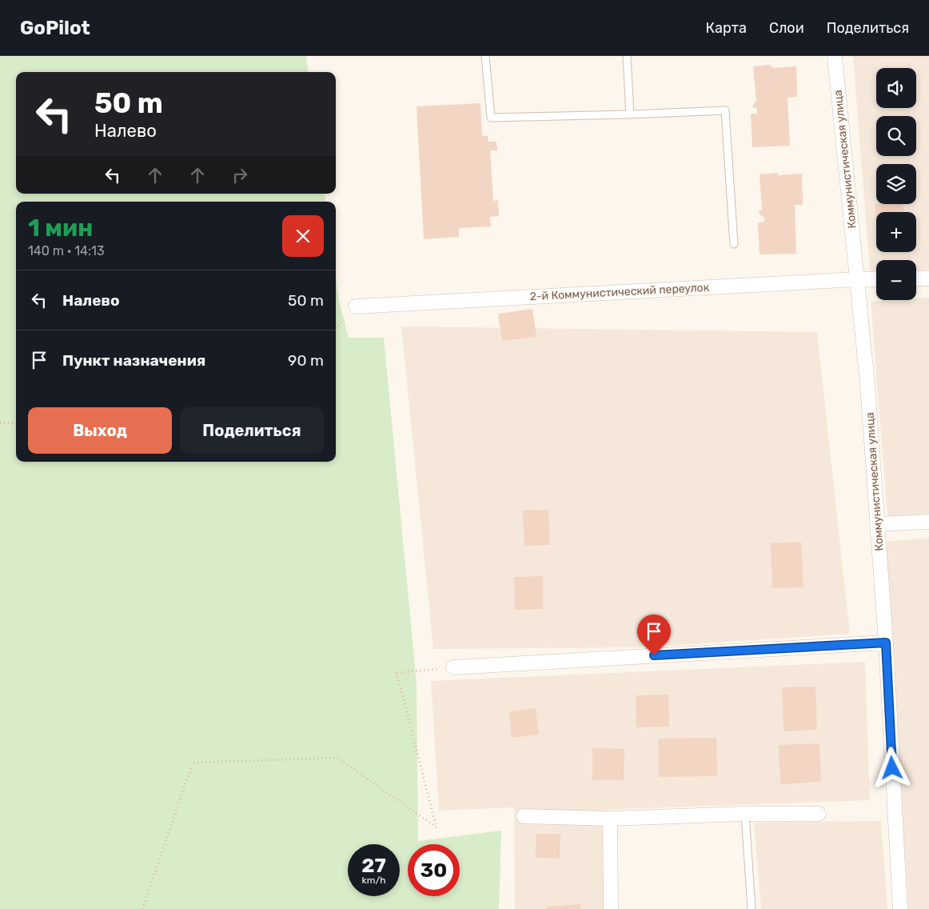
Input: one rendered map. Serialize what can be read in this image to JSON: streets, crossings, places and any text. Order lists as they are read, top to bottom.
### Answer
{
  "streets": {
    "street": ["Коммунистическая улица", "2-й Коммунистический переулок"]
  },
  "crossings": [
    ["Коммунистическая улица", "2-й Коммунистический переулок"]
  ],
  "page": {
    "header": "GoPilot",
    "nav": ["Карта", "Слои", "Поделиться"],
    "map_buttons": ["+", "−"],
    "turn": ["50 m", "Налево"],
    "heading": ["1 мин", "140 m · 14:13"],
    "list": [
      {
        "name": "Налево",
        "value": "50 m"
      },
      {
        "name": "Пункт назначения",
        "value": "90 m"
      }
    ],
    "buttons": ["Выход", "Поделиться"],
    "speed": "27 km/h",
    "limit": "30"
  }
}
